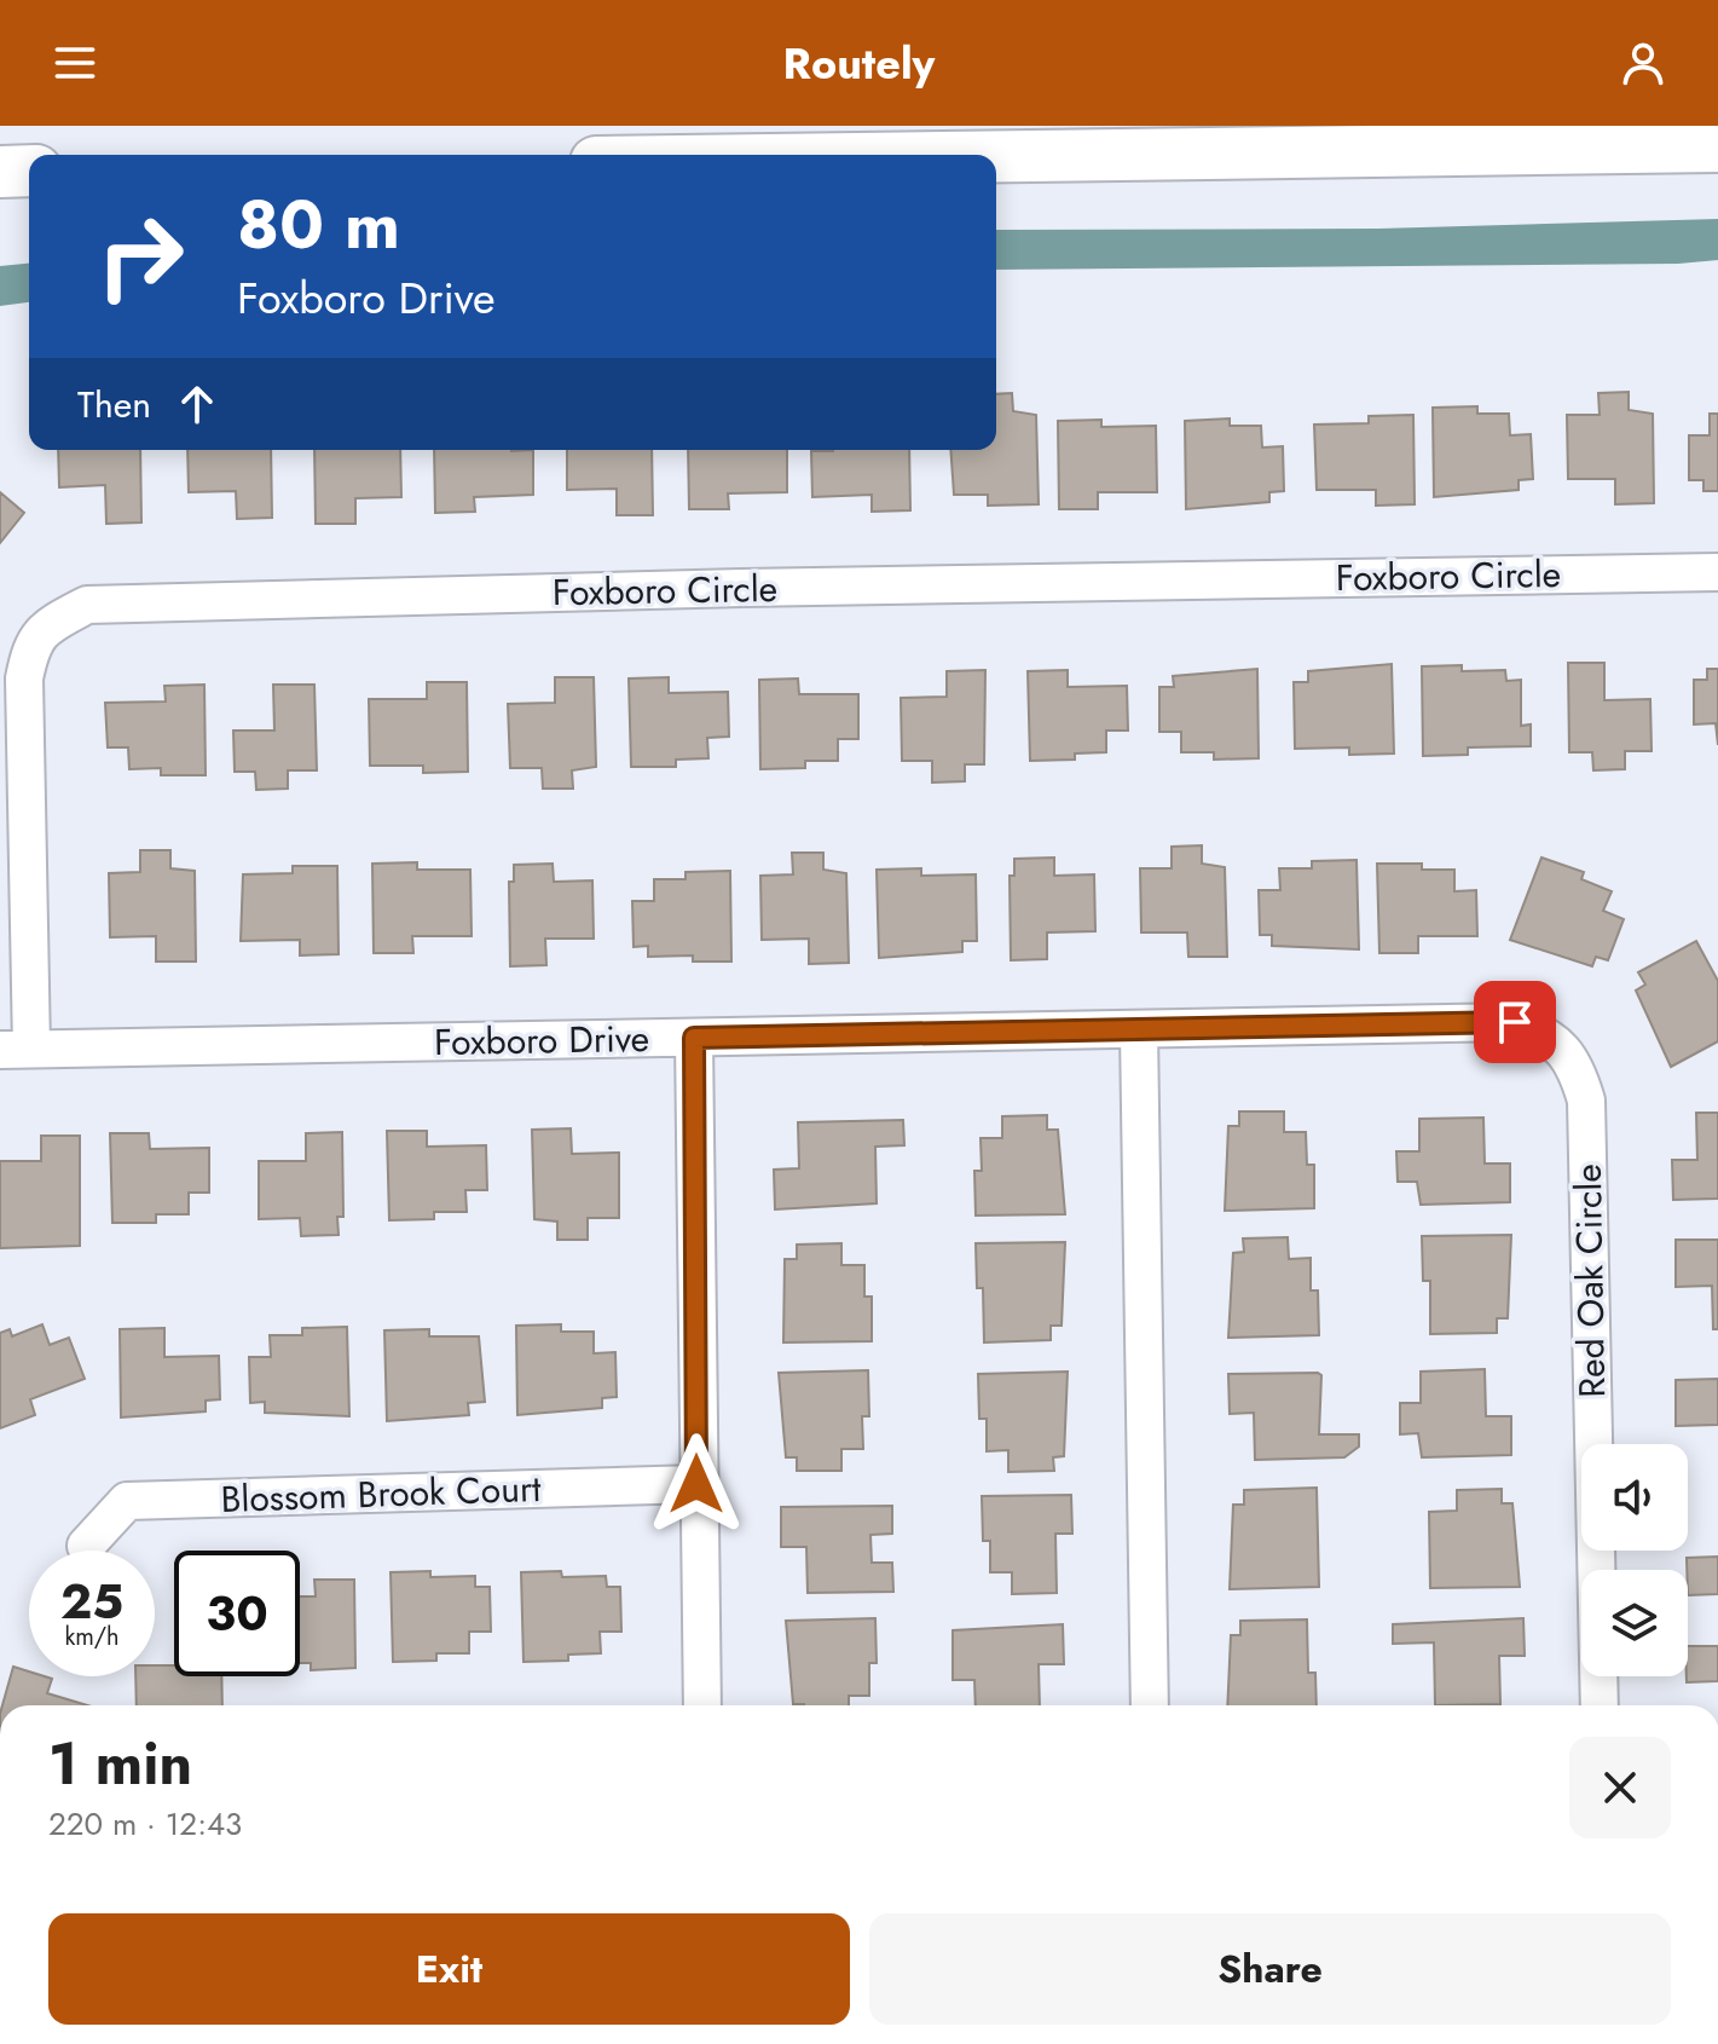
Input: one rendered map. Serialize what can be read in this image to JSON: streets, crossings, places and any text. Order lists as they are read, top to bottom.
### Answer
{
  "streets": {
    "street": [
      "Foxboro Circle",
      "Foxboro Drive",
      "Red Oak Circle",
      "Blossom Brook Court"
    ]
  },
  "crossings": [
    ["Foxboro Circle", "Foxboro Drive"],
    ["Foxboro Drive", "Red Oak Circle"]
  ],
  "page": {
    "header": "Routely",
    "turn": ["80 m", "Foxboro Drive"],
    "then": "Then",
    "speed": "25 km/h",
    "limit": "30",
    "heading": ["1 min", "220 m · 12:43"],
    "buttons": ["Exit", "Share"]
  }
}
